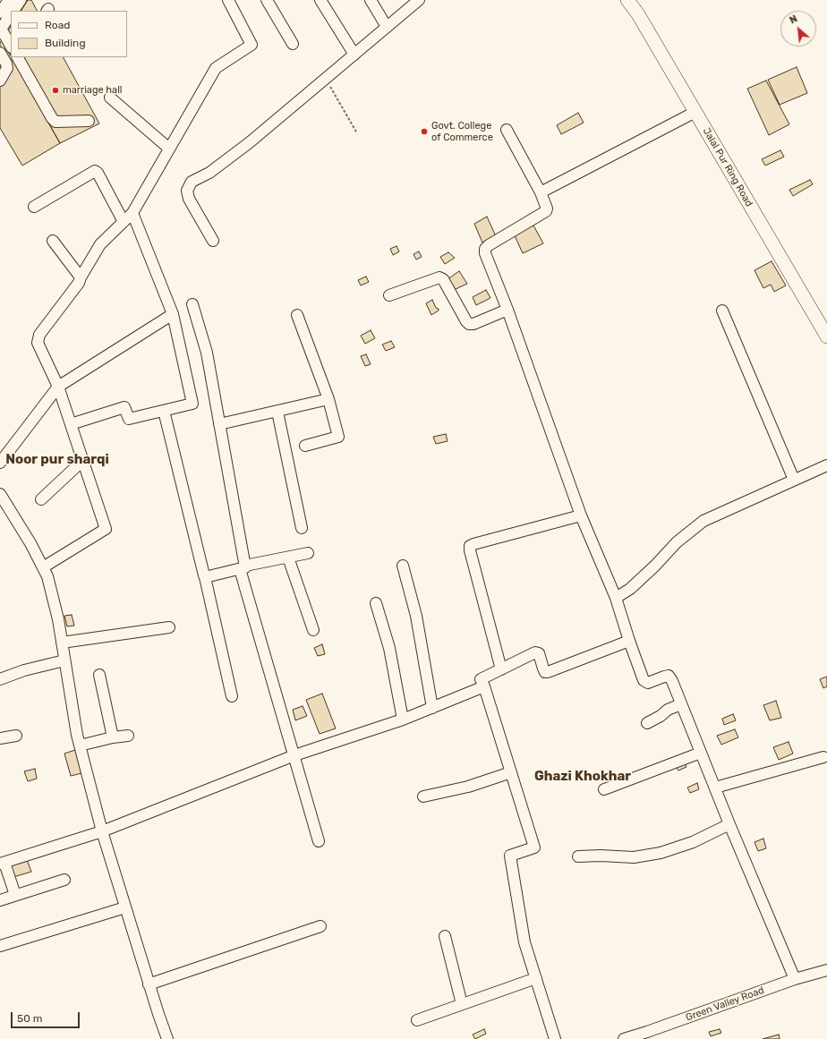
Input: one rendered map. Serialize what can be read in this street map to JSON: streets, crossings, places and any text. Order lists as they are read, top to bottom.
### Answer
{
  "streets": {
    "main road": ["Jalal Pur Ring Road"],
    "street": ["Green Valley Road"]
  },
  "districts": ["Noor pur sharqi", "Ghazi Khokhar"],
  "places": ["marriage hall", "Govt. College of Commerce"],
  "legend": ["Road", "Building"],
  "scale_bar": "50 m",
  "north": "top left"
}
